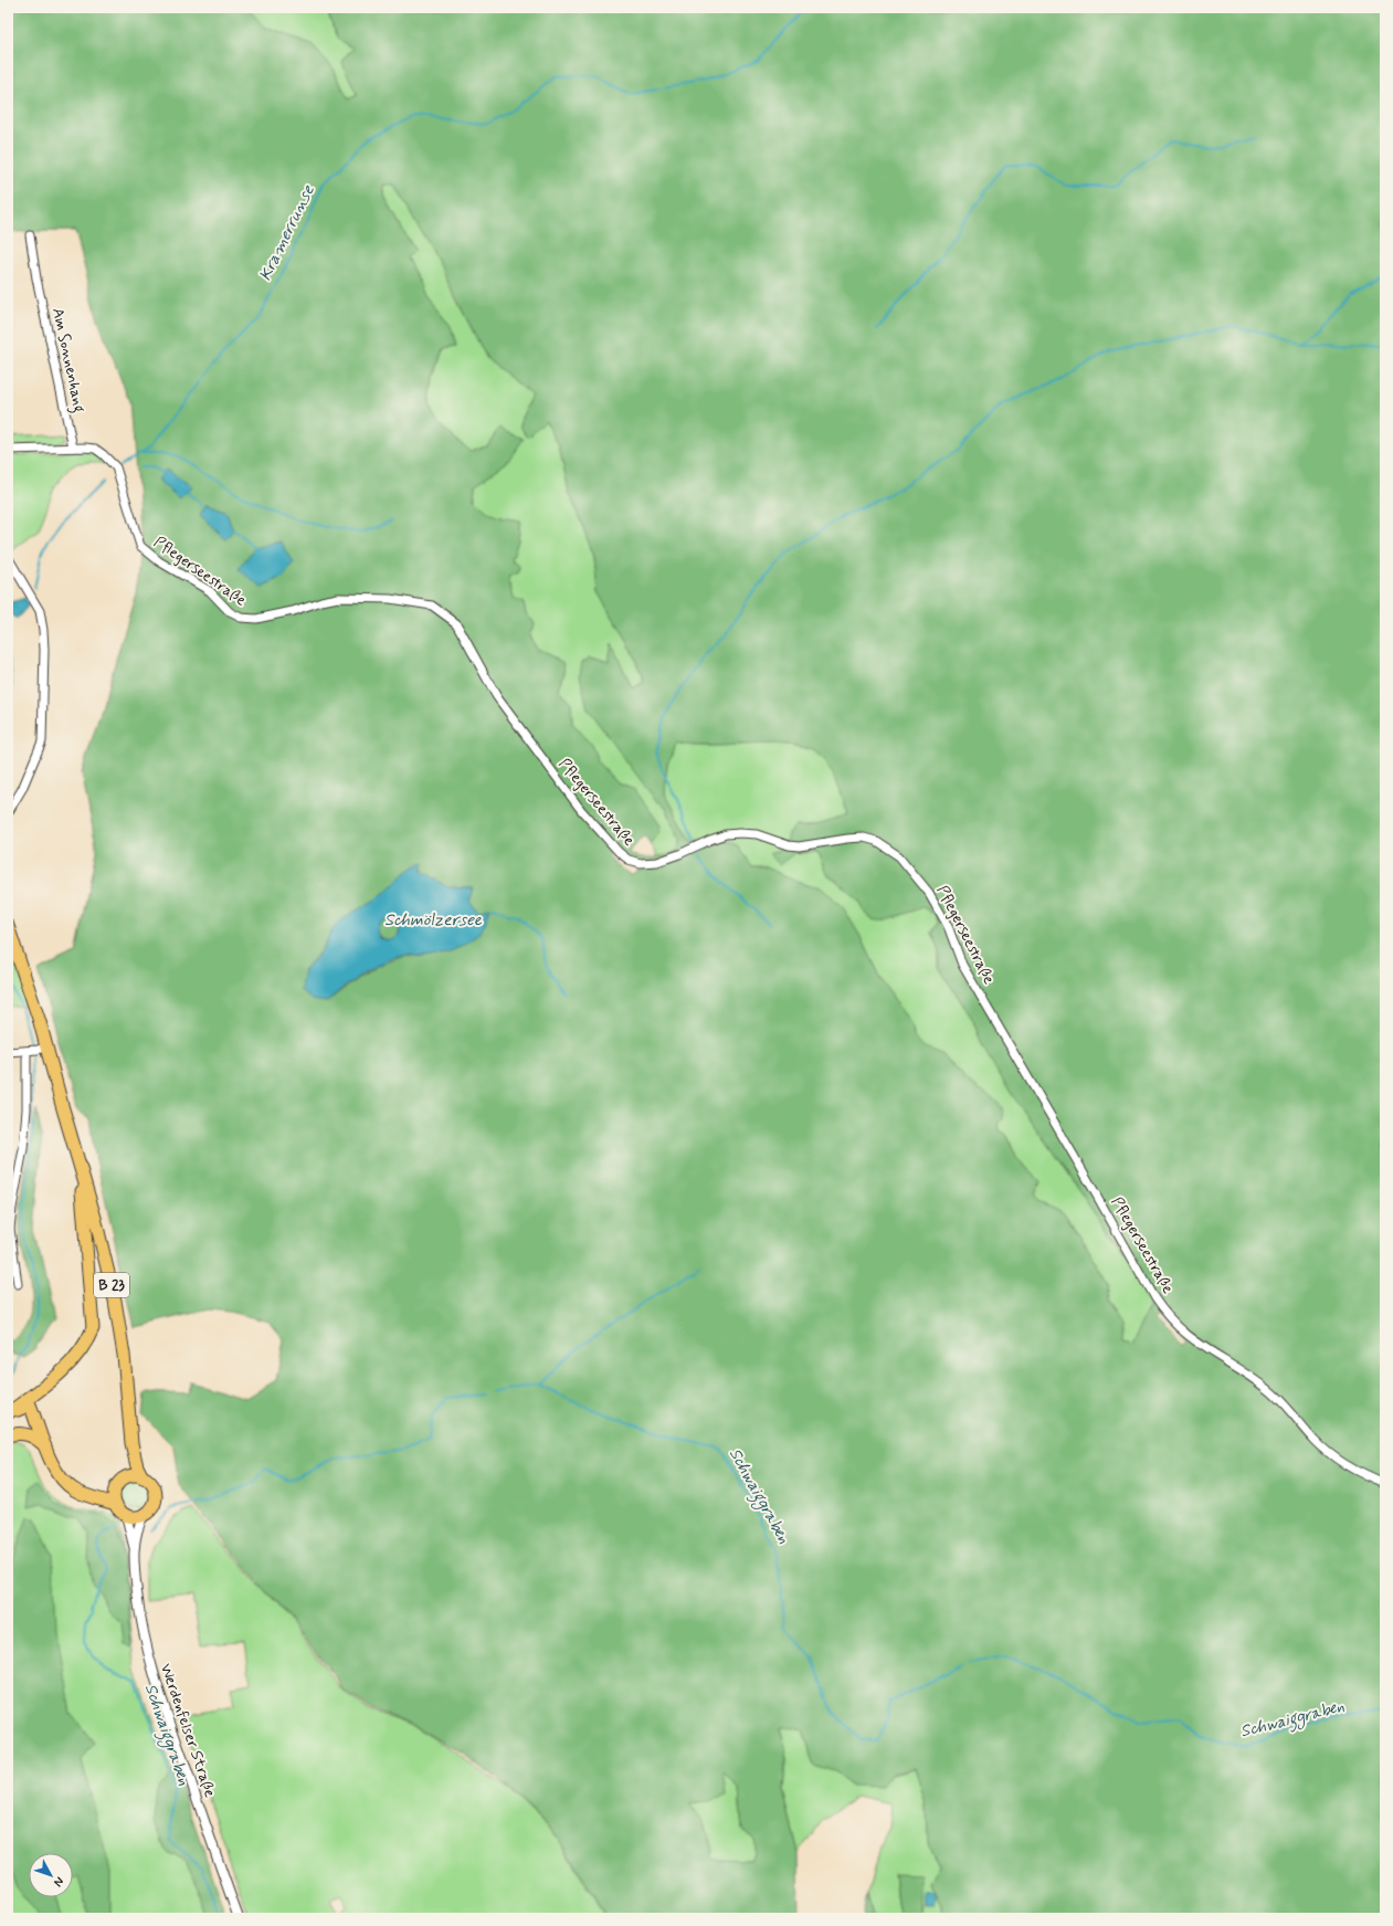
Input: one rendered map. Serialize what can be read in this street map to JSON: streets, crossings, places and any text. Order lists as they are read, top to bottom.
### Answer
{
  "streets": {
    "main road": ["B 23"],
    "street": ["Am Sonnenhang", "Pflegerseestraße", "Werdenfelser Straße"]
  },
  "crossings": [
    ["Am Sonnenhang", "Pflegerseestraße"],
    ["B 23", "Werdenfelser Straße"]
  ],
  "water": ["Kramerrunse", "Schmölzersee", "Schwaiggraben"],
  "north": "bottom right"
}
